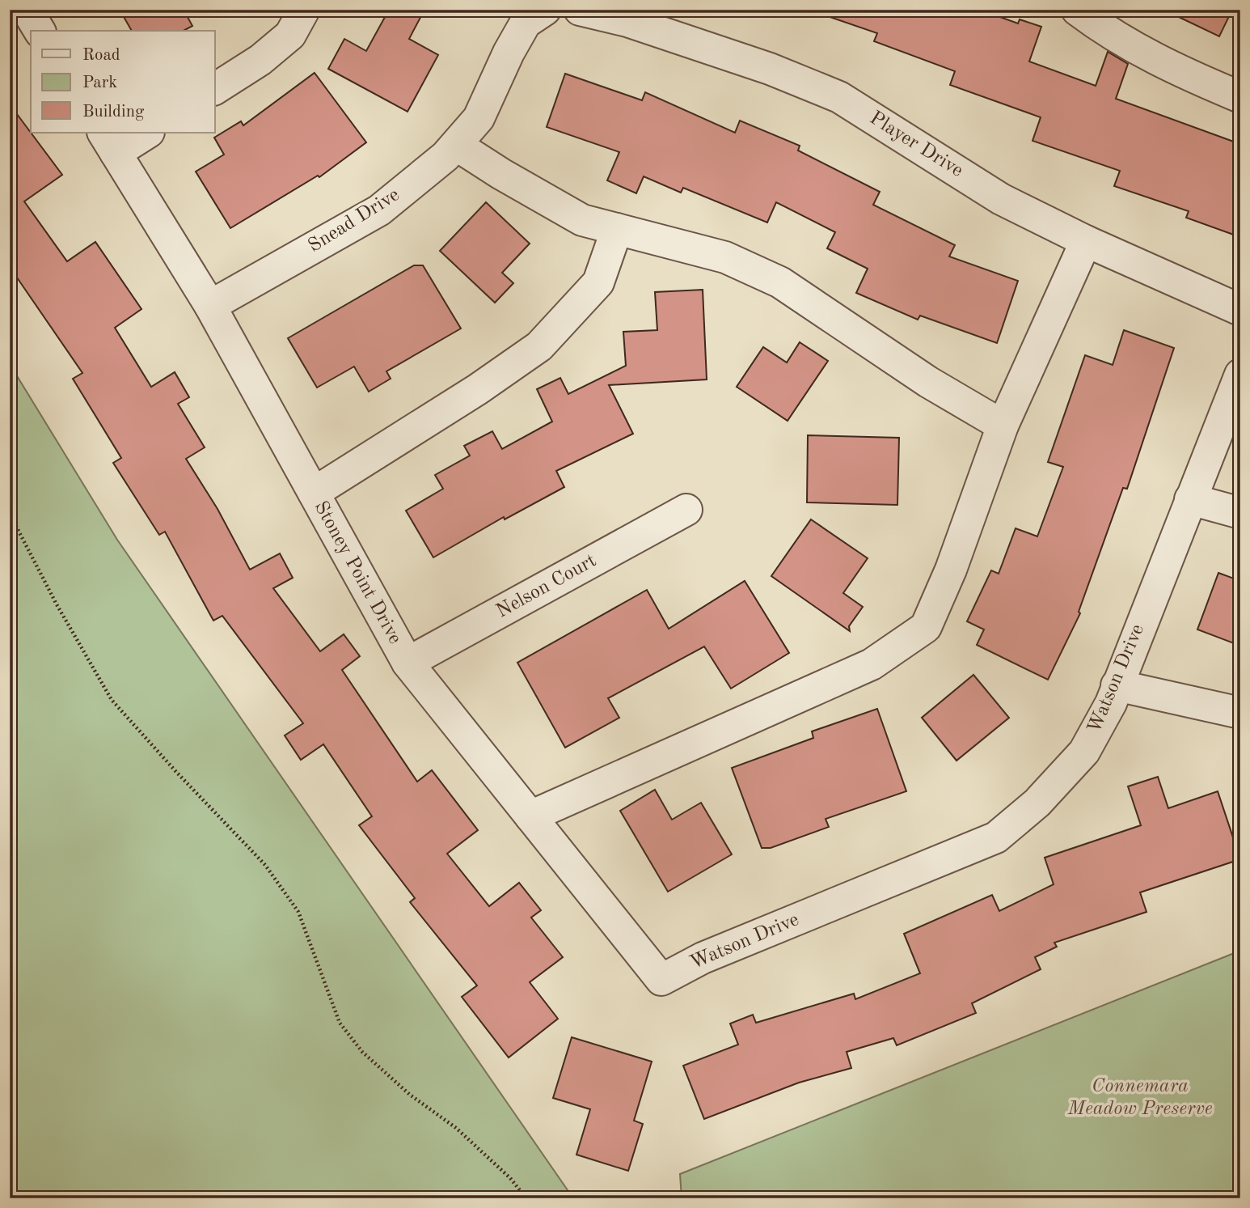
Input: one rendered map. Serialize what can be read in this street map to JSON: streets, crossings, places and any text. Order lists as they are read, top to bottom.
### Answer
{
  "streets": {
    "street": [
      "Player Drive",
      "Snead Drive",
      "Stoney Point Drive",
      "Nelson Court",
      "Watson Drive"
    ]
  },
  "crossings": [
    ["Snead Drive", "Stoney Point Drive"],
    ["Stoney Point Drive", "Nelson Court"],
    ["Stoney Point Drive", "Watson Drive"]
  ],
  "parks": ["Connemara Meadow Preserve"],
  "legend": ["Road", "Park", "Building"]
}
